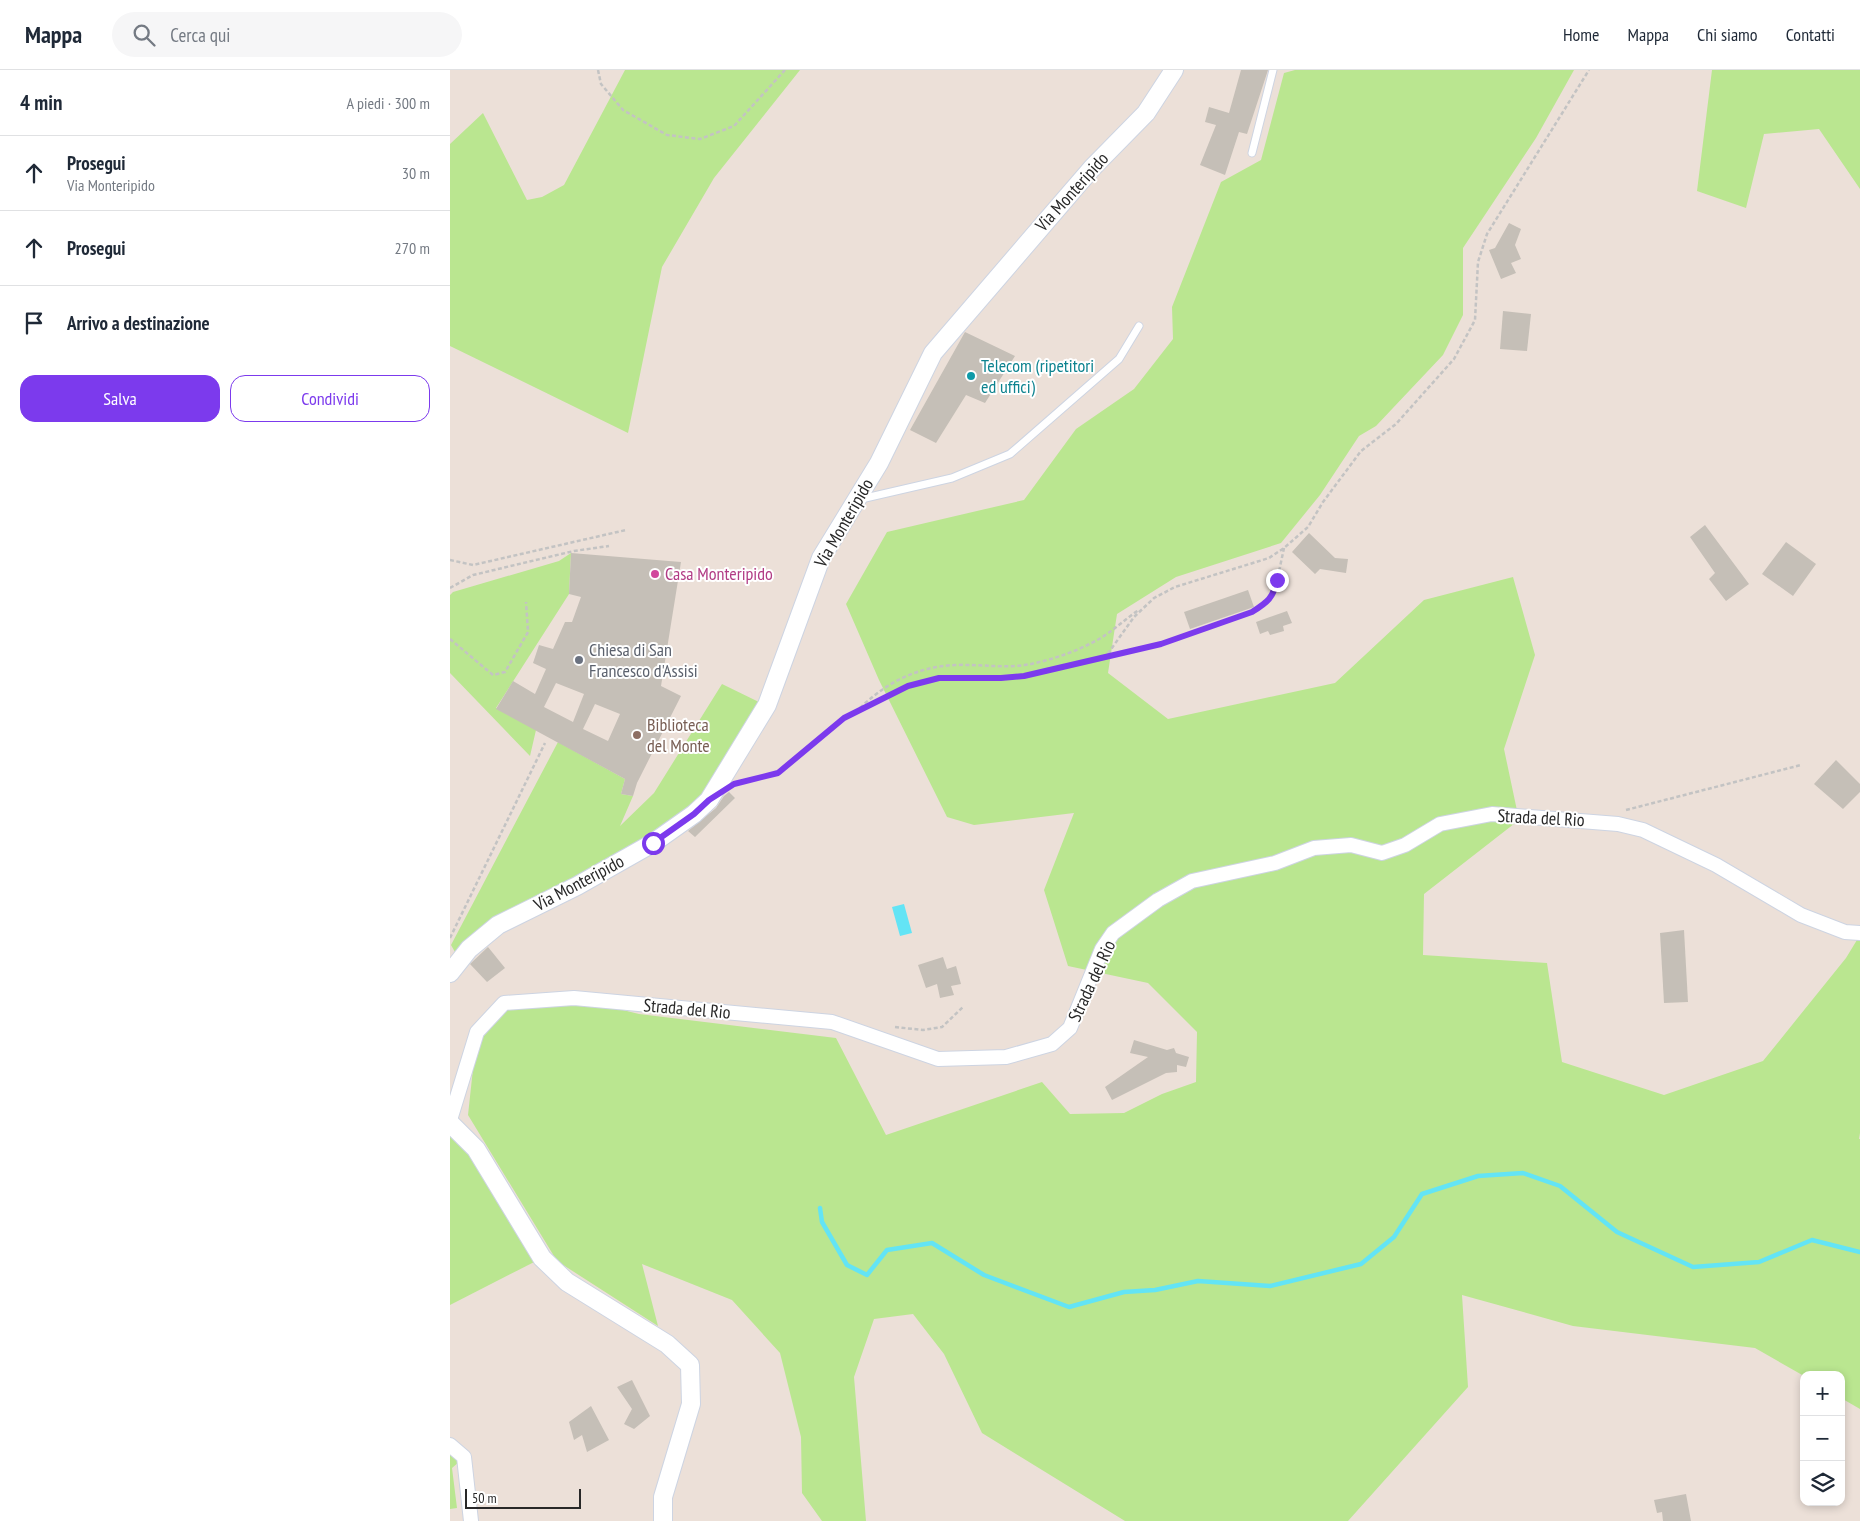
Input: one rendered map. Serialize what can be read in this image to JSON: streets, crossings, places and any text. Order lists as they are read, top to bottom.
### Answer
{
  "streets": {
    "street": ["Via Monteripido", "Strada del Rio"]
  },
  "places": [
    "Telecom (ripetitori ed uffici)",
    "Casa Monteripido",
    "Chiesa di San Francesco d'Assisi",
    "Biblioteca del Monte"
  ],
  "scale_bar": "50 m",
  "page": {
    "header": "Mappa",
    "search": "Cerca qui",
    "nav": [
      "Home",
      "Mappa",
      "Chi siamo",
      "Contatti"
    ],
    "heading": ["4 min", "A piedi · 300 m"],
    "list": [
      ["Prosegui", "Via Monteripido", "30 m"],
      ["Prosegui", "270 m"],
      "Arrivo a destinazione"
    ],
    "buttons": ["Salva", "Condividi"],
    "map_buttons": ["+", "−"],
    "scale": "50 m"
  }
}
